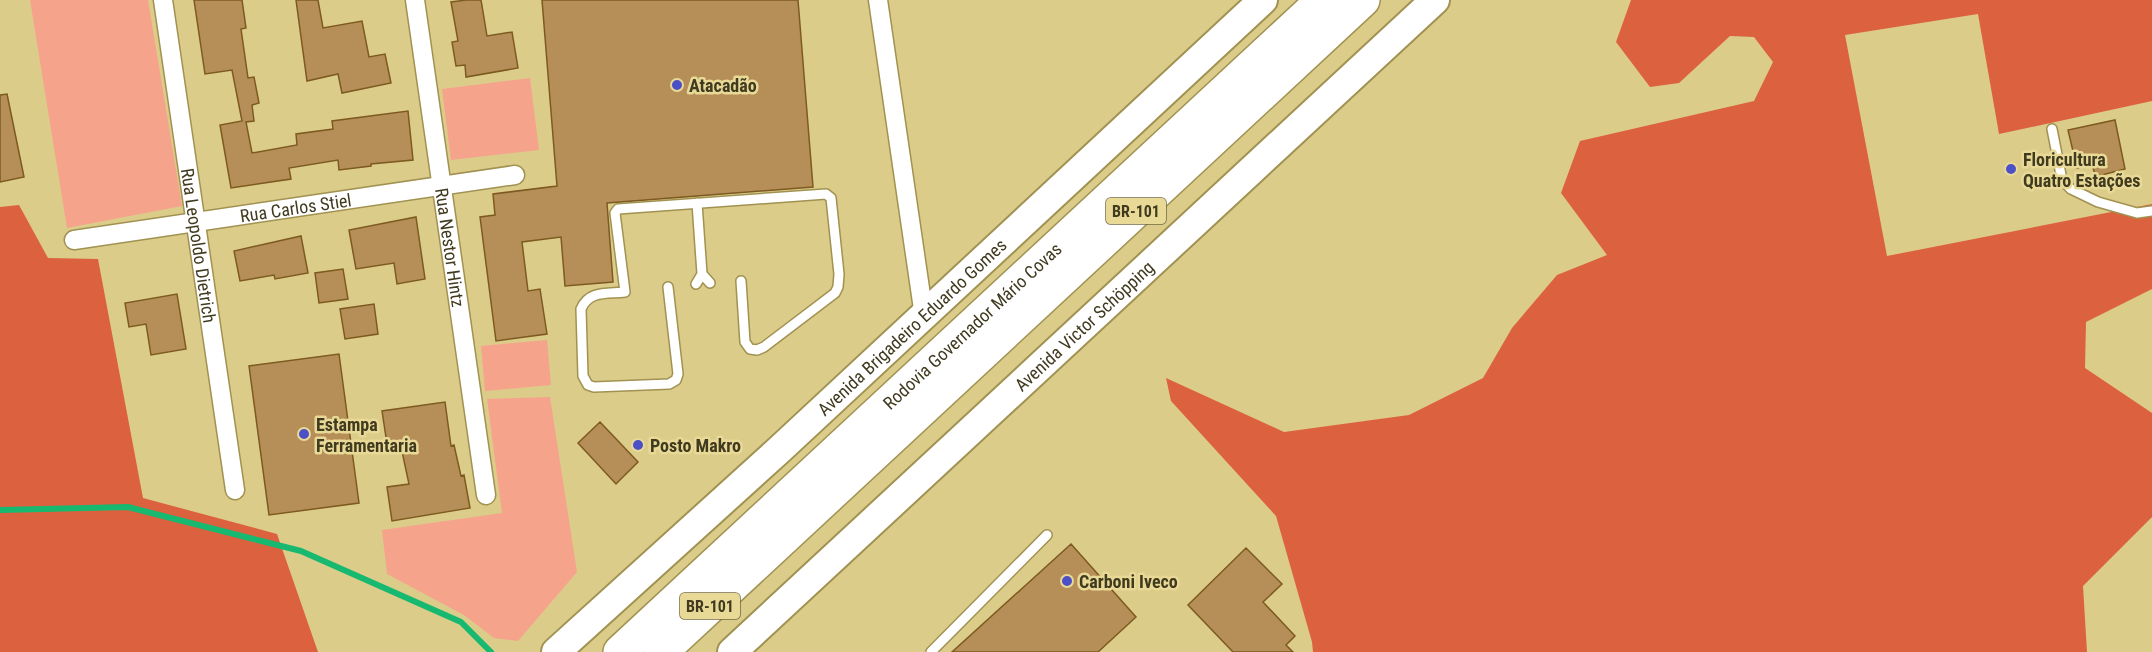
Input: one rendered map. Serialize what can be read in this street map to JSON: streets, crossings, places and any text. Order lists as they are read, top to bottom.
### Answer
{
  "streets": {
    "highway": ["BR-101", "Rodovia Governador Mário Covas"],
    "main road": ["Avenida Victor Schöpping", "Avenida Brigadeiro Eduardo Gomes"],
    "street": ["Rua Carlos Stiel", "Rua Leopoldo Dietrich", "Rua Nestor Hintz"]
  },
  "crossings": [
    ["Rua Carlos Stiel", "Rua Leopoldo Dietrich"],
    ["Rua Carlos Stiel", "Rua Nestor Hintz"]
  ],
  "places": [
    "Atacadão",
    "Floricultura Quatro Estações",
    "Estampa Ferramentaria",
    "Posto Makro",
    "Carboni Iveco"
  ]
}
